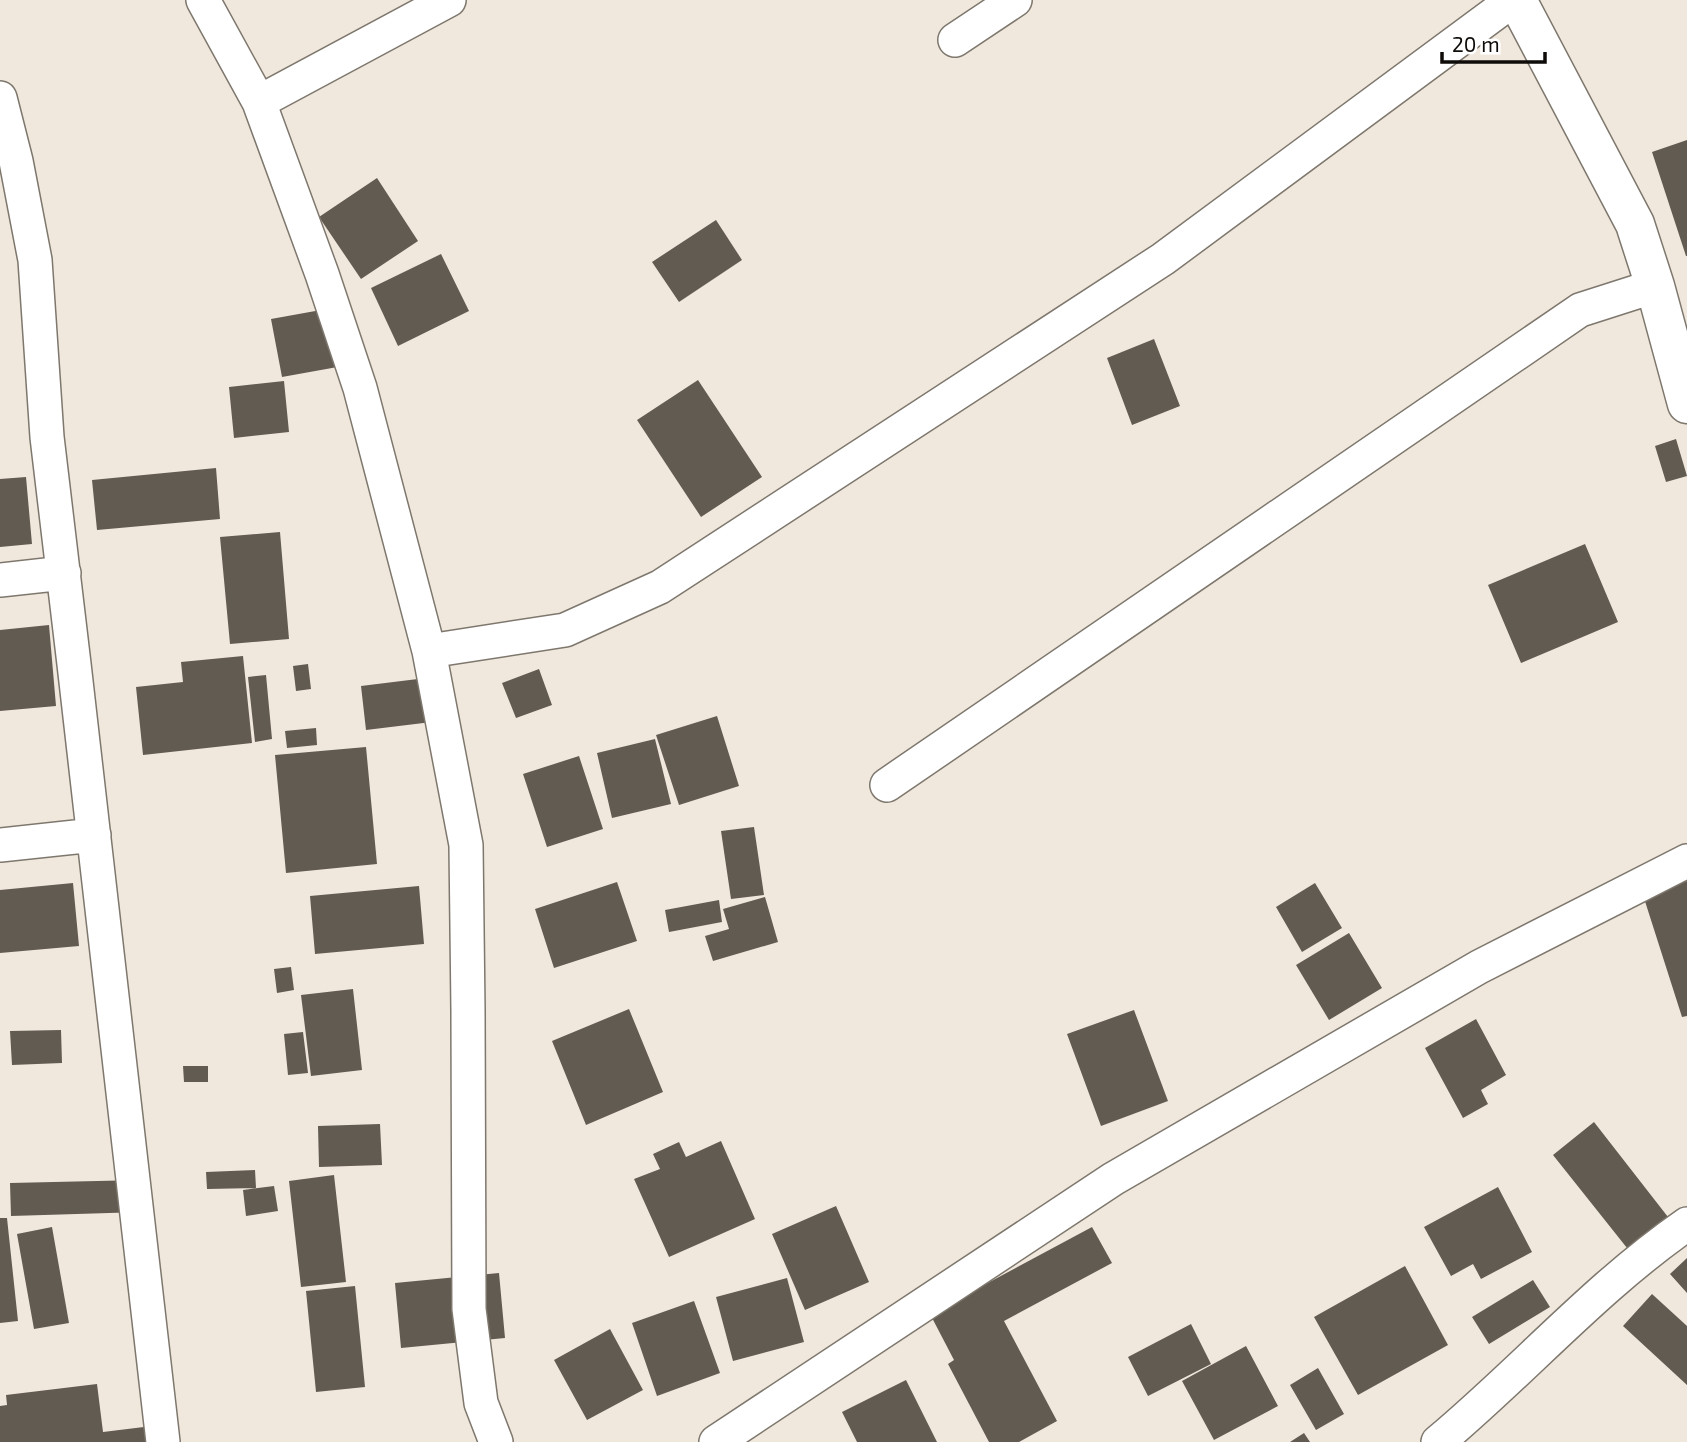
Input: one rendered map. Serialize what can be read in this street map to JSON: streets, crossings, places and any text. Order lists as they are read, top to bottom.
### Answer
{
  "scale_bar": "20 m"
}
